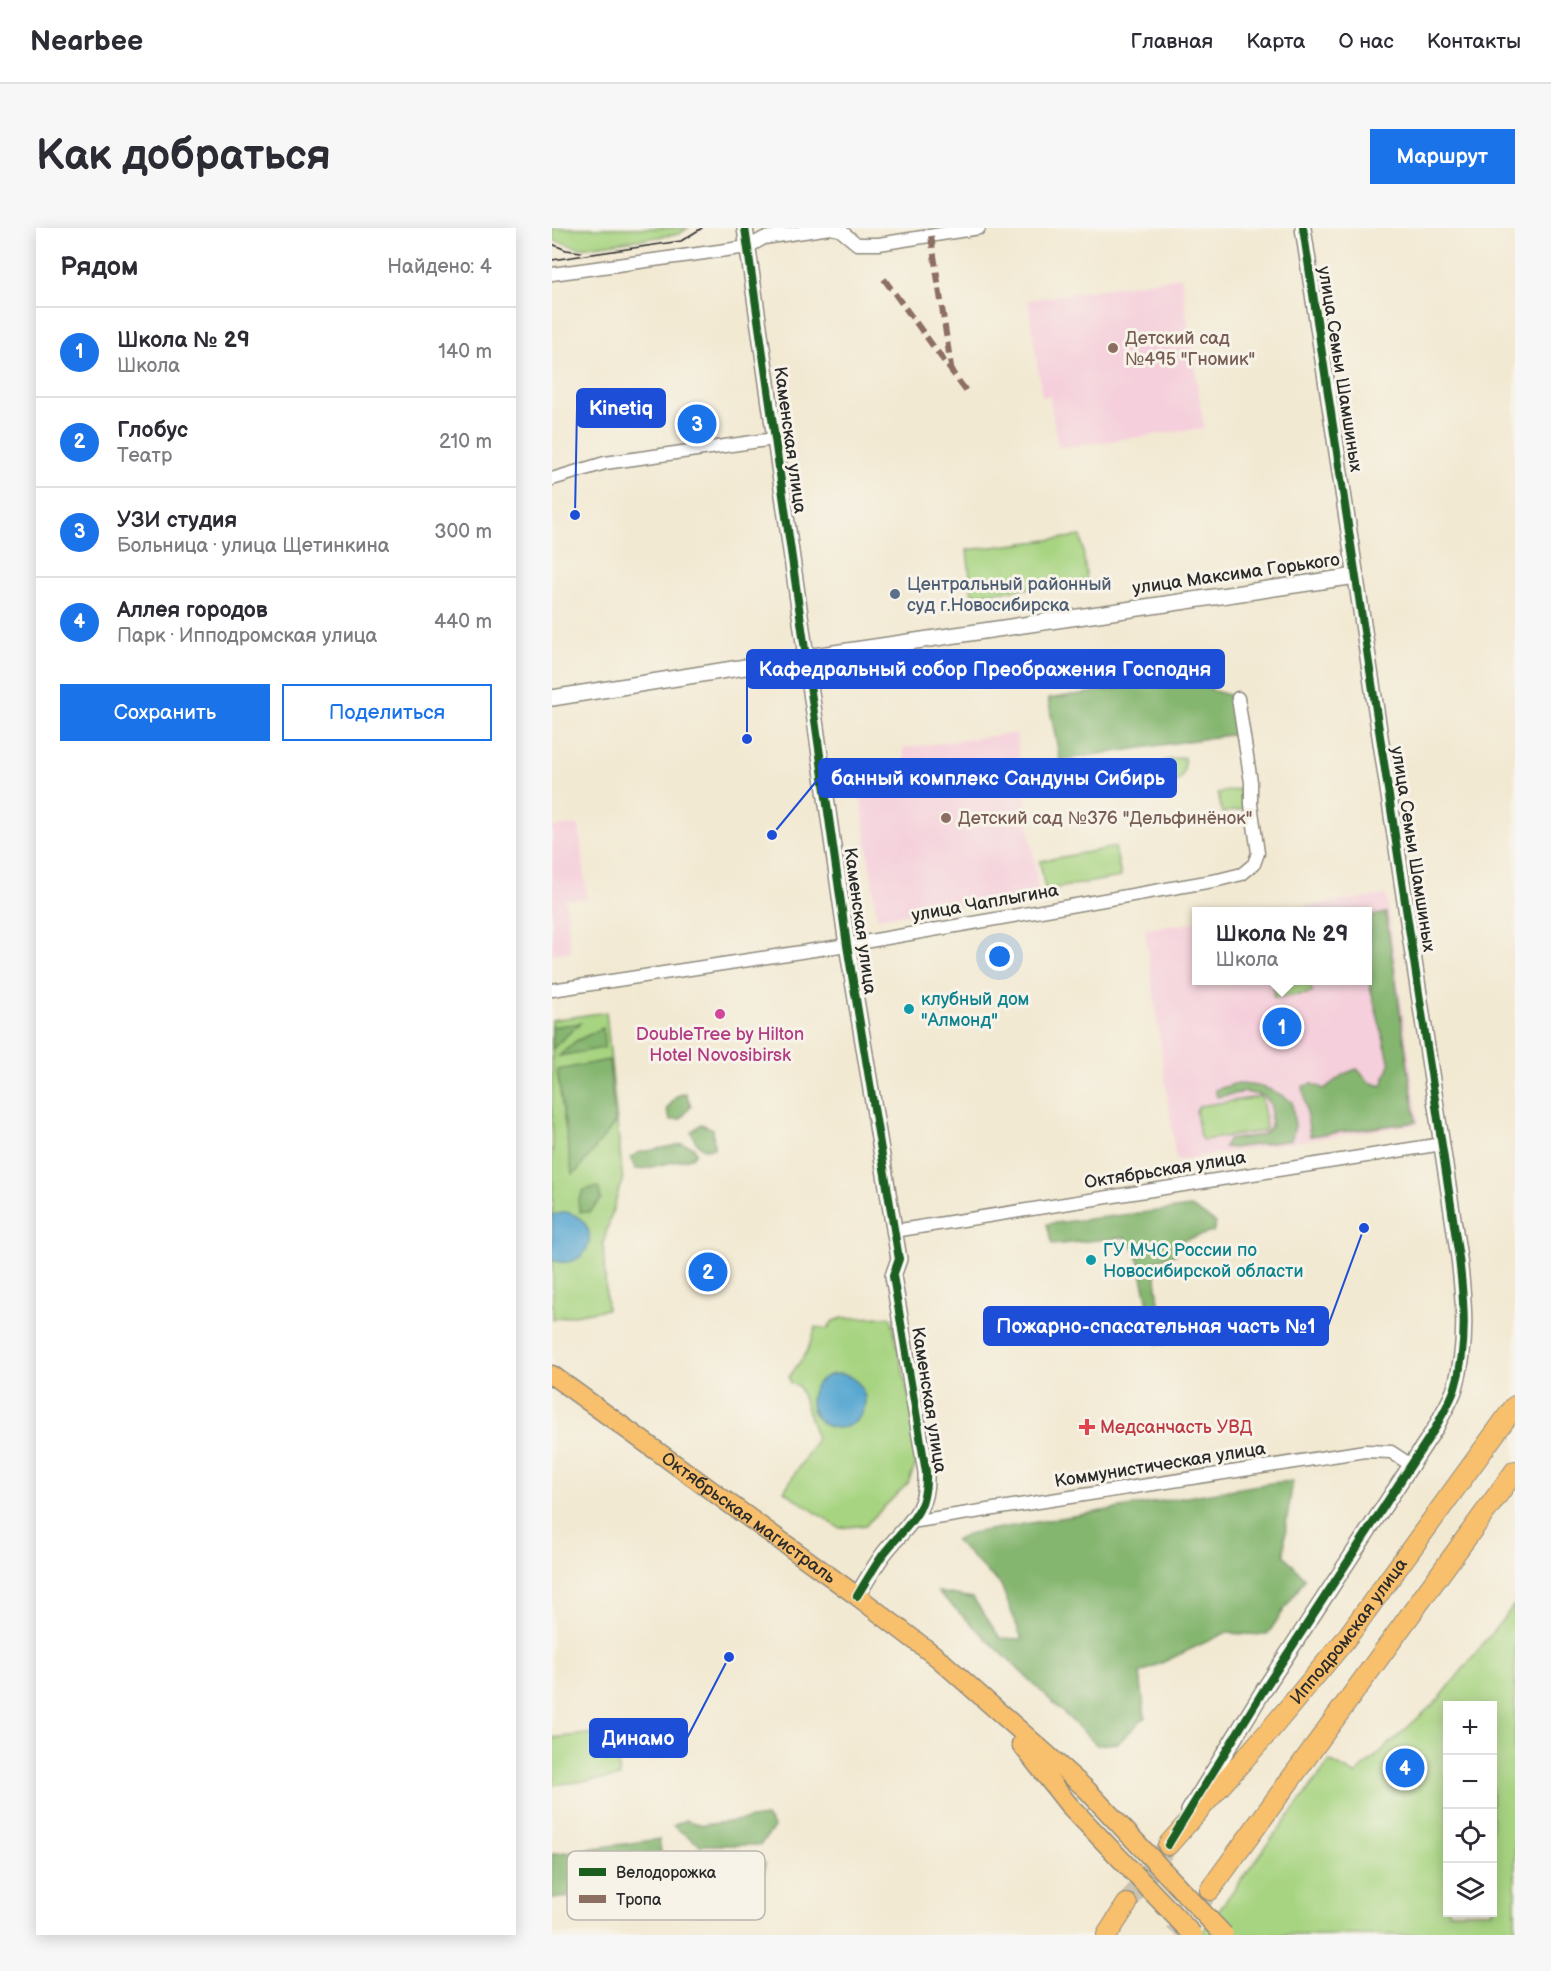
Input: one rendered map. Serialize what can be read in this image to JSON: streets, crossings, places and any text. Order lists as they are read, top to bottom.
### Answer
{
  "streets": {
    "highway": ["Ипподромская улица"],
    "main road": ["Октябрьская магистраль"],
    "street": [
      "улица Семьи Шамшиных",
      "Каменская улица",
      "улица Максима Горького",
      "улица Чаплыгина",
      "Октябрьская улица",
      "Коммунистическая улица"
    ]
  },
  "crossings": [
    ["улица Семьи Шамшиных", "улица Максима Горького"],
    ["улица Семьи Шамшиных", "Октябрьская улица"],
    ["улица Семьи Шамшиных", "Коммунистическая улица"],
    ["улица Семьи Шамшиных", "Ипподромская улица"],
    ["Каменская улица", "улица Максима Горького"],
    ["Каменская улица", "улица Чаплыгина"],
    ["Каменская улица", "Октябрьская улица"],
    ["Каменская улица", "Коммунистическая улица"],
    ["Каменская улица", "Октябрьская магистраль"]
  ],
  "places": {
    "other": [
      "Детский сад №495 \"Гномик\"",
      "Kinetiq",
      "Центральный районный суд г.Новосибирска",
      "Кафедральный собор Преображения Господня",
      "Детский сад №376 \"Дельфинёнок\"",
      "банный комплекс Сандуны Сибирь",
      "клубный дом \"Алмонд\"",
      "DoubleTree by Hilton Hotel Novosibirsk",
      "Пожарно-спасательная часть №1",
      "ГУ МЧС России по Новосибирской области",
      "Динамо"
    ],
    "health": ["Медсанчасть УВД"]
  },
  "legend": ["Велодорожка", "Тропа"],
  "page": {
    "header": "Nearbee",
    "nav": [
      "Главная",
      "Карта",
      "О нас",
      "Контакты"
    ],
    "buttons": [
      "Маршрут",
      ["Сохранить", "Поделиться"]
    ],
    "title": "Как добраться",
    "heading": ["Рядом", "Найдено: 4"],
    "list": [
      {
        "mark": "1",
        "name": "Школа № 29",
        "note": "Школа",
        "value": "140 m"
      },
      {
        "mark": "2",
        "name": "Глобус",
        "note": "Театр",
        "value": "210 m"
      },
      {
        "mark": "3",
        "name": "УЗИ студия",
        "note": "Больница · улица Щетинкина",
        "value": "300 m"
      },
      {
        "mark": "4",
        "name": "Аллея городов",
        "note": "Парк · Ипподромская улица",
        "value": "440 m"
      }
    ],
    "pins": [
      "3",
      "1",
      "2",
      "4"
    ],
    "popup": ["Школа № 29", "Школа"],
    "map_buttons": ["+", "−"]
  }
}
